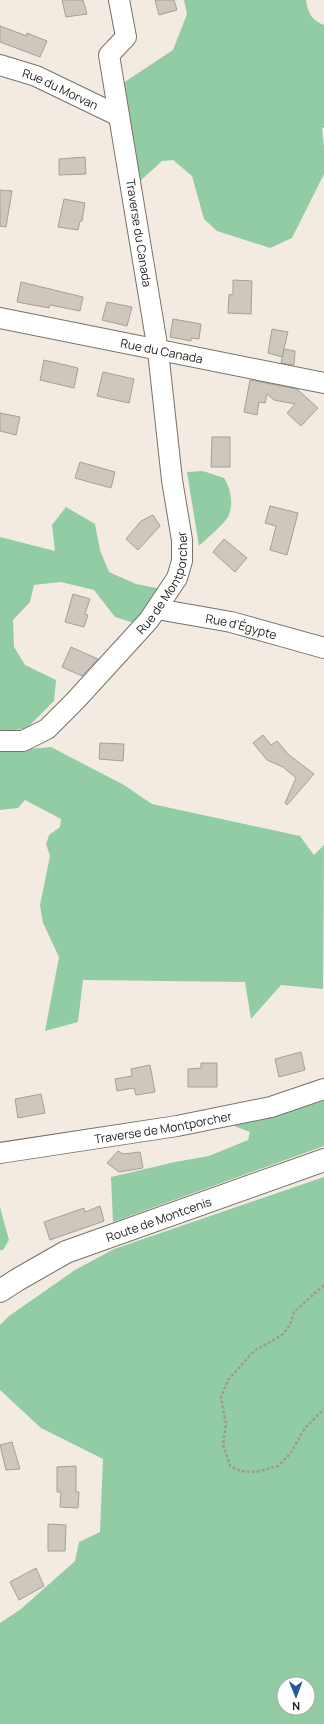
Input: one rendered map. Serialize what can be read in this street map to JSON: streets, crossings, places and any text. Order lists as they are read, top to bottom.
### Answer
{
  "streets": {
    "main road": ["Route de Montcenis"],
    "street": [
      "Rue du Morvan",
      "Traverse du Canada",
      "Rue du Canada",
      "Rue de Montporcher",
      "Rue d'Égypte",
      "Traverse de Montporcher"
    ]
  },
  "crossings": [
    ["Rue du Morvan", "Traverse du Canada"],
    ["Traverse du Canada", "Rue du Canada"],
    ["Traverse du Canada", "Rue de Montporcher"],
    ["Rue du Canada", "Rue de Montporcher"],
    ["Rue de Montporcher", "Rue d'Égypte"]
  ],
  "north": "bottom"
}
